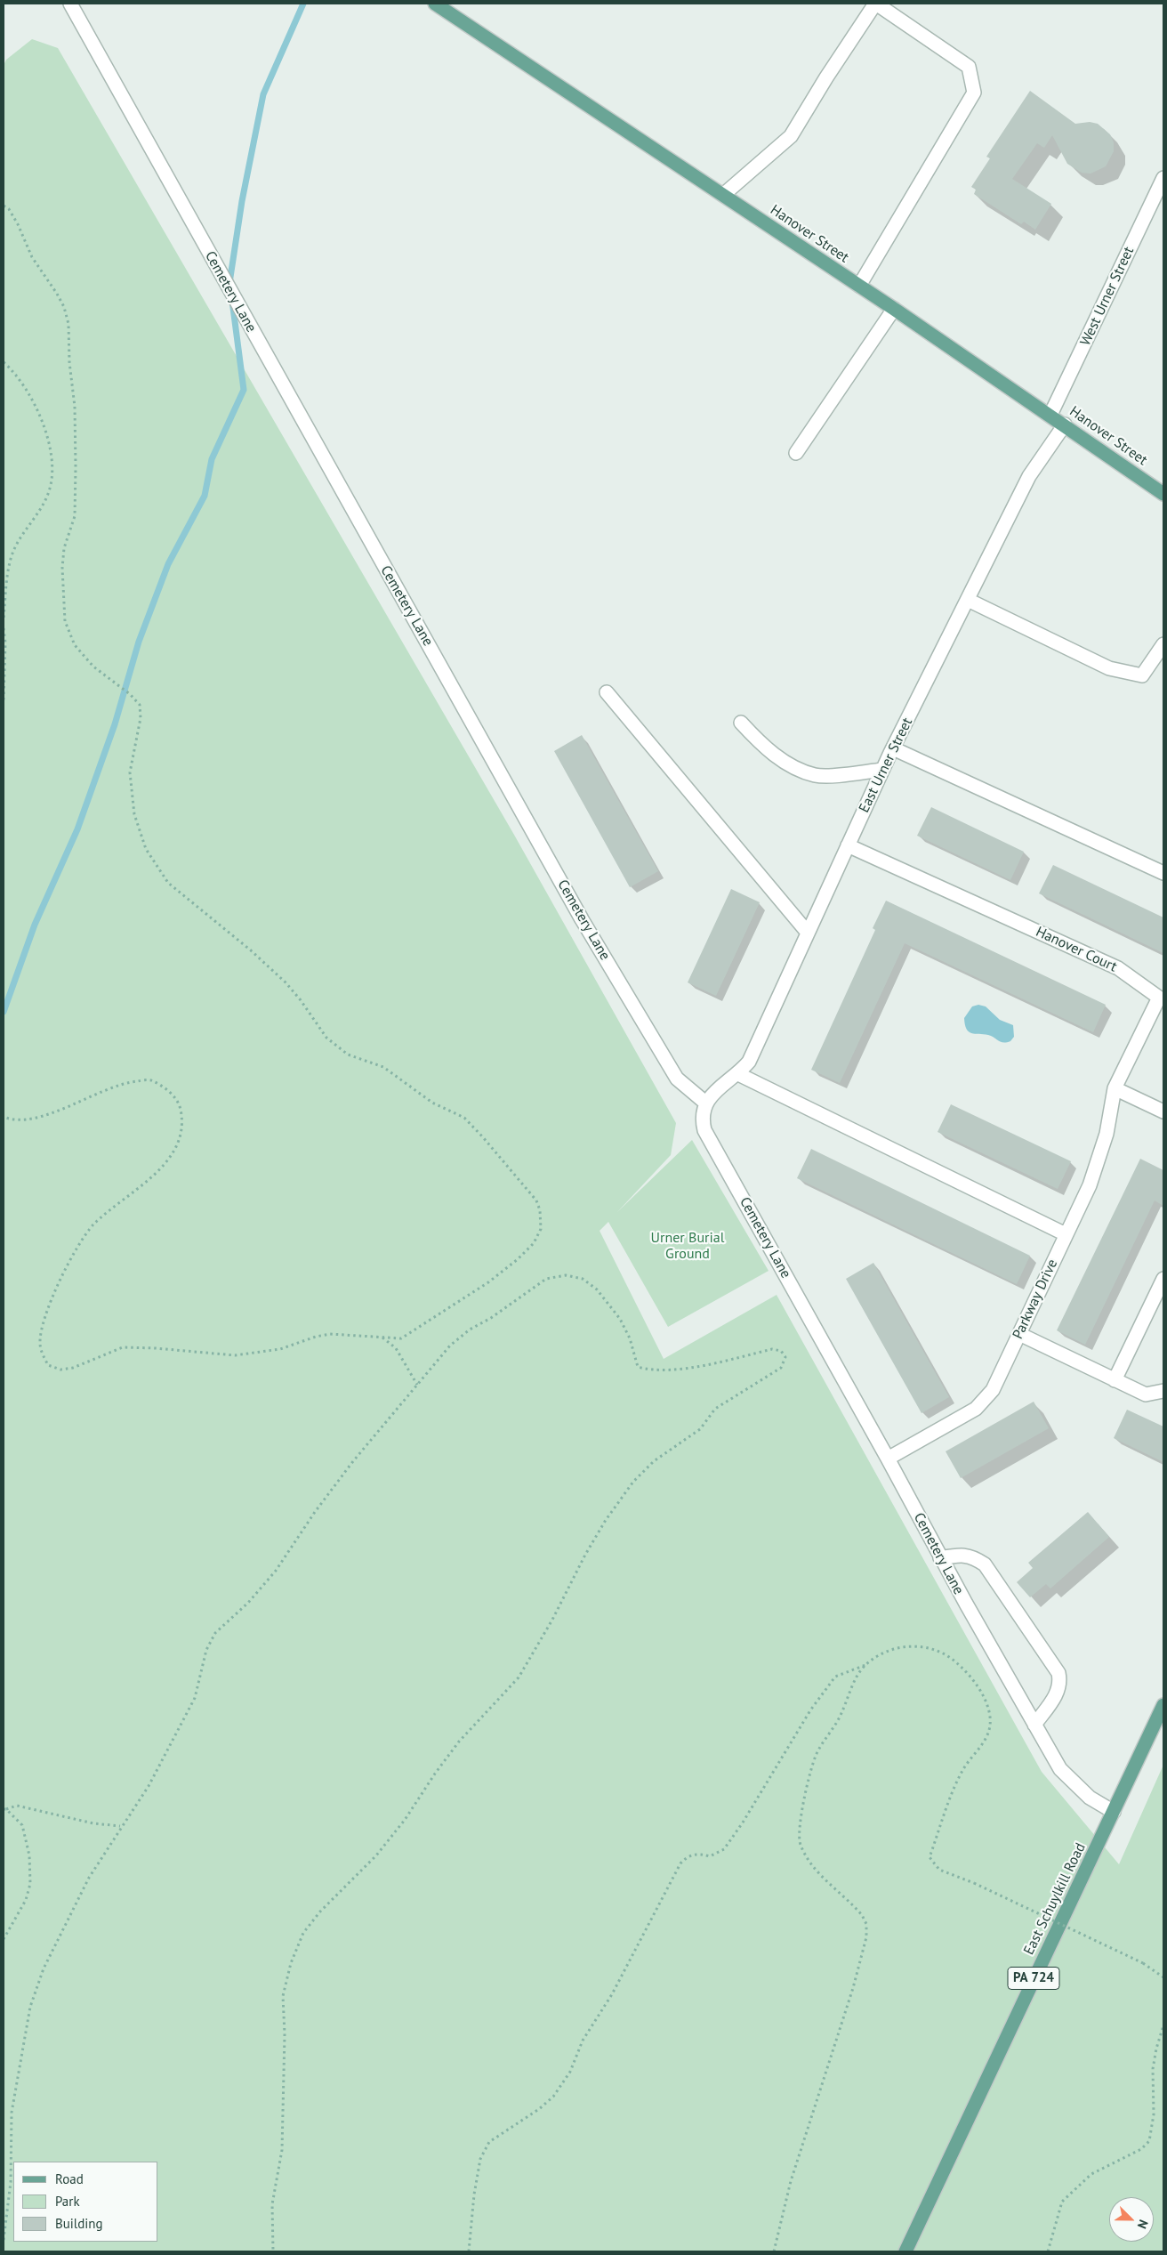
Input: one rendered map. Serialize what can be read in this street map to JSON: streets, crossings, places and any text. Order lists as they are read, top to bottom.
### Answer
{
  "streets": {
    "main road": ["Hanover Street", "East Schuylkill Road", "PA 724"],
    "street": [
      "Cemetery Lane",
      "West Urner Street",
      "East Urner Street",
      "Hanover Court",
      "Parkway Drive"
    ]
  },
  "crossings": [
    ["Hanover Street", "West Urner Street"],
    ["Hanover Street", "East Urner Street"],
    ["Cemetery Lane", "East Urner Street"],
    ["Cemetery Lane", "Parkway Drive"],
    ["Cemetery Lane", "East Schuylkill Road"],
    ["East Urner Street", "Hanover Court"],
    ["Hanover Court", "Parkway Drive"]
  ],
  "parks": ["Urner Burial Ground"],
  "legend": ["Road", "Park", "Building"],
  "north": "bottom right"
}
